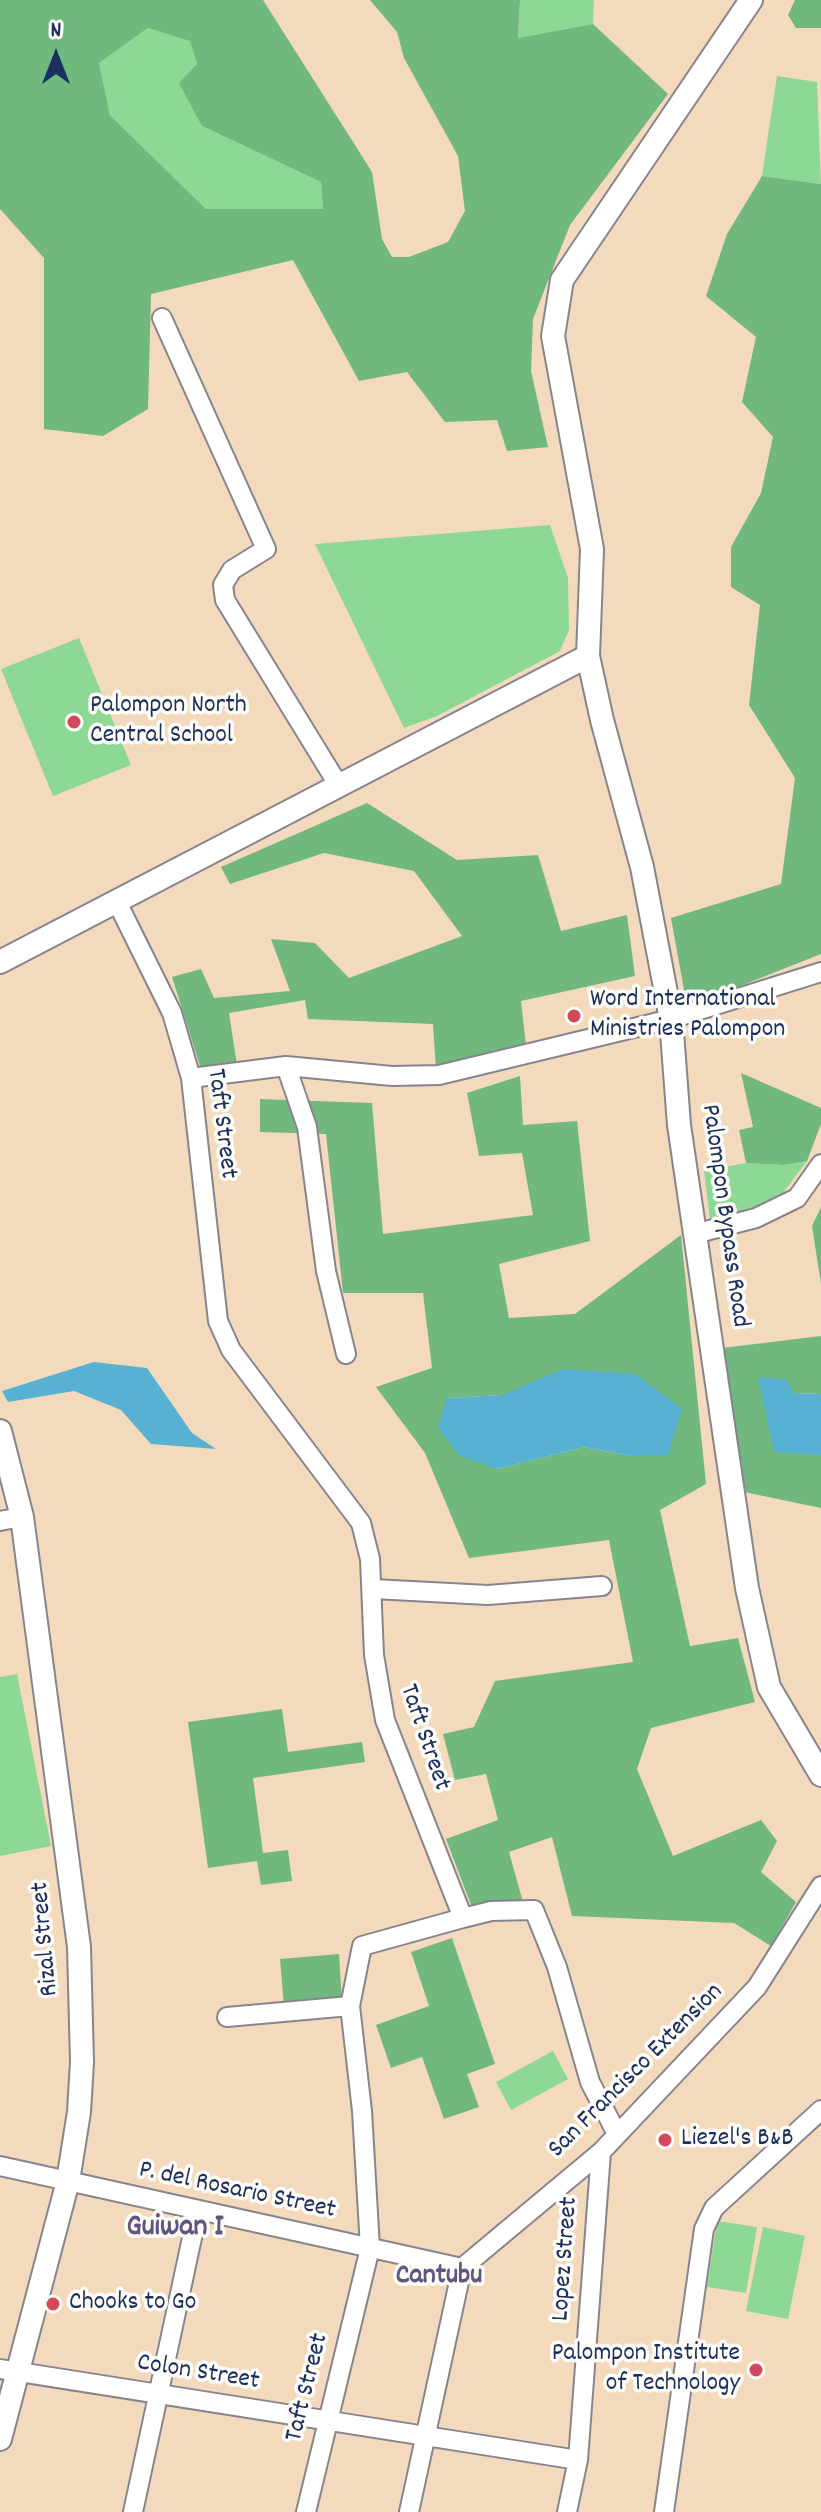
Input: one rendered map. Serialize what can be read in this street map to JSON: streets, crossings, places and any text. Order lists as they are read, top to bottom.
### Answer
{
  "streets": {
    "main road": ["Palompon Bypass Road", "Rizal Street"],
    "street": [
      "Taft Street",
      "San Francisco Extension",
      "P. del Rosario Street",
      "Lopez Street",
      "Colon Street"
    ]
  },
  "crossings": [
    ["Taft Street", "P. del Rosario Street"],
    ["Taft Street", "Colon Street"],
    ["Rizal Street", "P. del Rosario Street"],
    ["Rizal Street", "Colon Street"],
    ["San Francisco Extension", "P. del Rosario Street"],
    ["San Francisco Extension", "Lopez Street"],
    ["Lopez Street", "Colon Street"]
  ],
  "districts": ["Guiwan I", "Cantubu"],
  "places": [
    "Palompon North Central School",
    "Word International Ministries Palompon",
    "Liezel's B&B",
    "Chooks to Go",
    "Palompon Institute of Technology"
  ],
  "north": "top"
}
